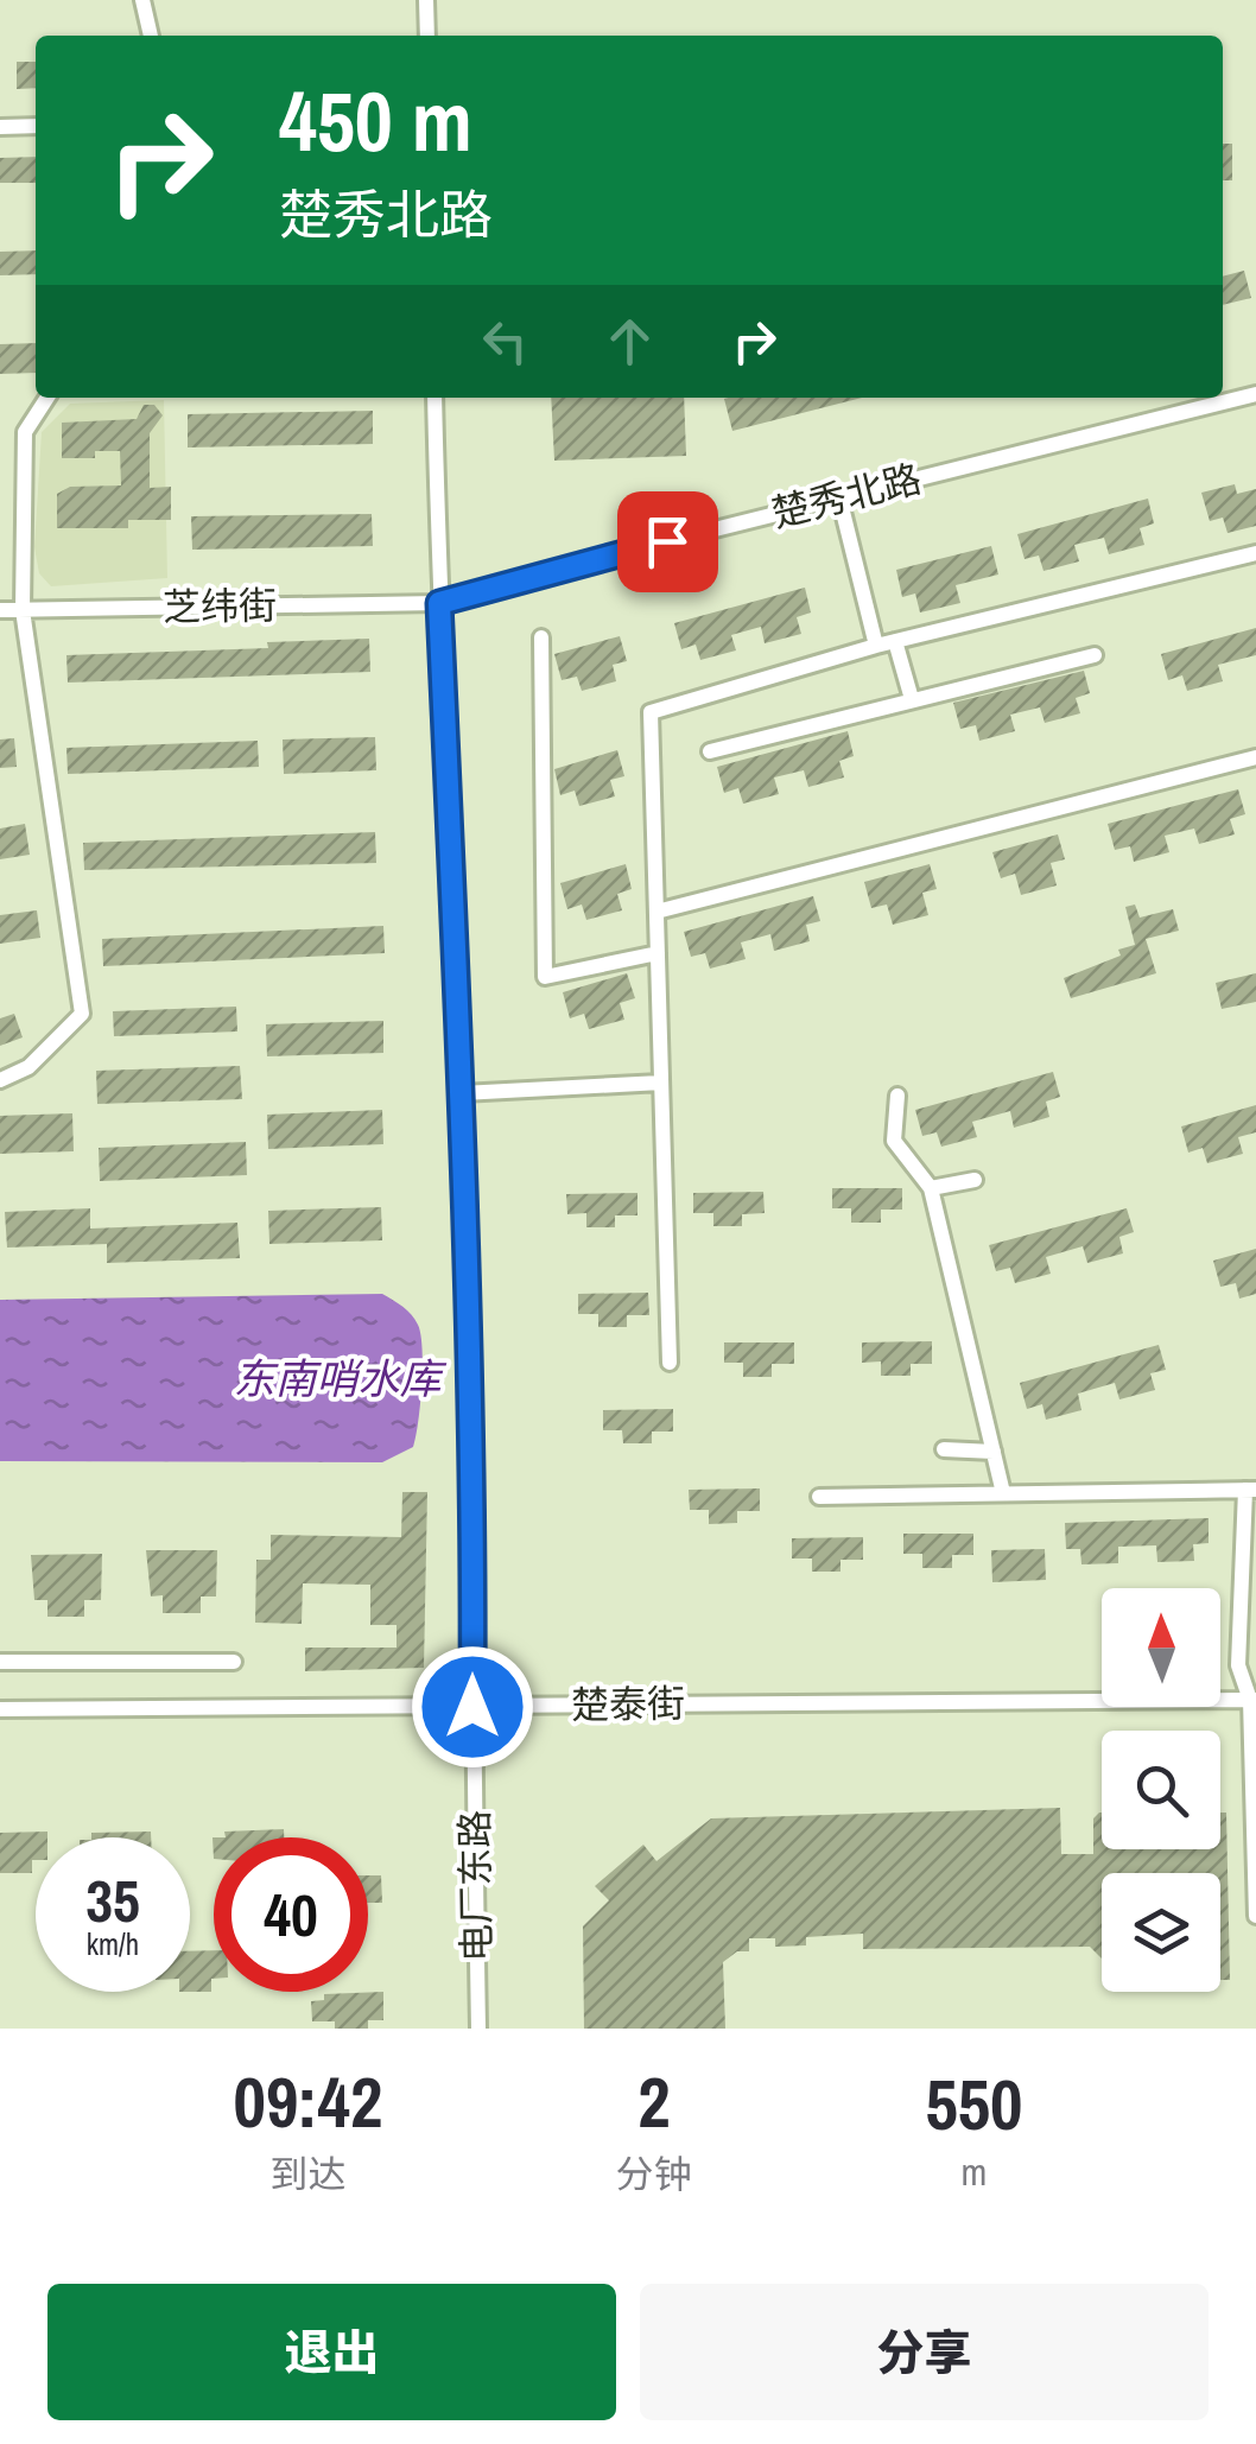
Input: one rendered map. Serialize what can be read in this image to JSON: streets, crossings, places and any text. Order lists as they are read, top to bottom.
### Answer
{
  "streets": {
    "street": [
      "楚秀北路",
      "芝纬街",
      "楚泰街",
      "电厂东路"
    ]
  },
  "crossings": [
    ["楚秀北路", "芝纬街"],
    ["楚秀北路", "电厂东路"],
    ["芝纬街", "电厂东路"],
    ["楚泰街", "电厂东路"]
  ],
  "water": ["东南哨水库"],
  "north": "top",
  "page": {
    "turn": ["450 m", "楚秀北路"],
    "speed": "35 km/h",
    "limit": "40",
    "eta": [
      "09:42",
      "到达",
      "2",
      "分钟",
      "550",
      "m"
    ],
    "buttons": ["退出", "分享"]
  }
}
